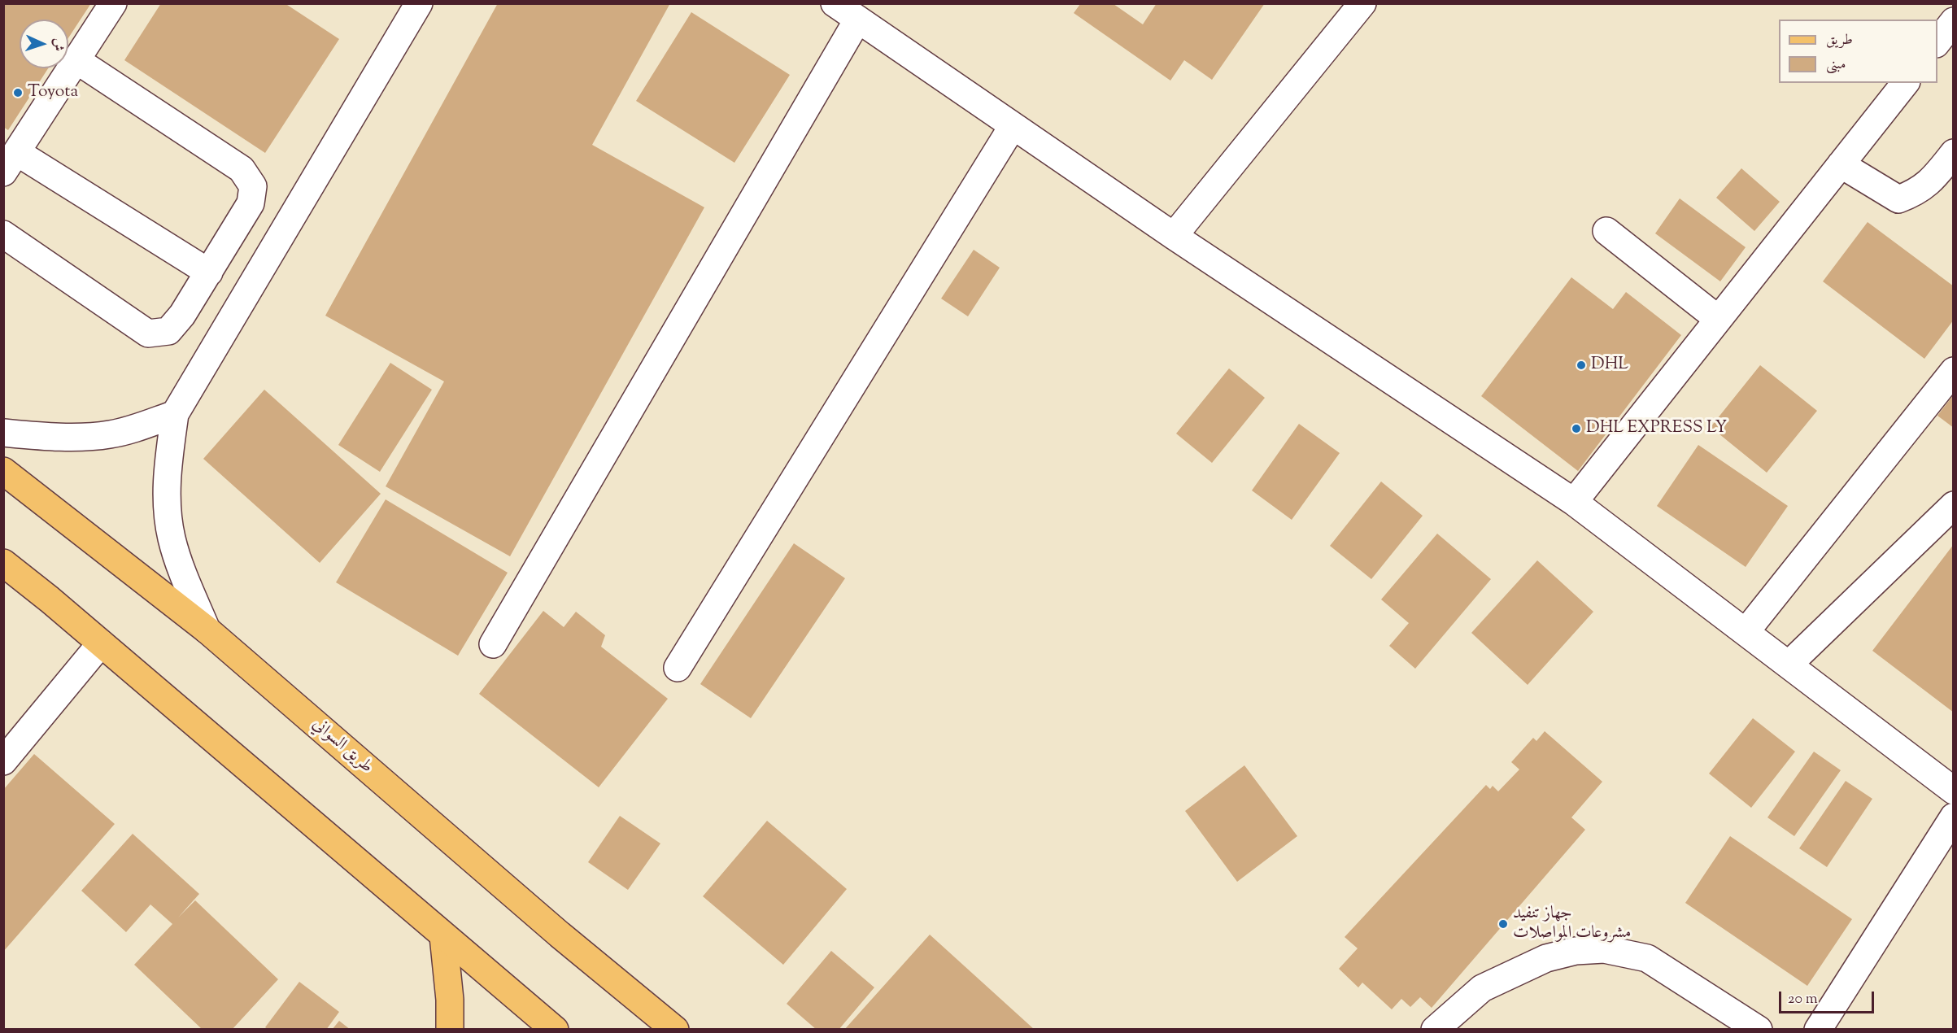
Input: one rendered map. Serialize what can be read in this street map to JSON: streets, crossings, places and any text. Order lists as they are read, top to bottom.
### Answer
{
  "streets": {
    "main road": ["طريق السواني"]
  },
  "places": [
    "Toyota",
    "DHL",
    "DHL EXPRESS LY",
    "جهاز تنفيد مشروعات المواصلات"
  ],
  "legend": ["طريق", "مبنى"],
  "scale_bar": "20 m",
  "north": "right"
}
